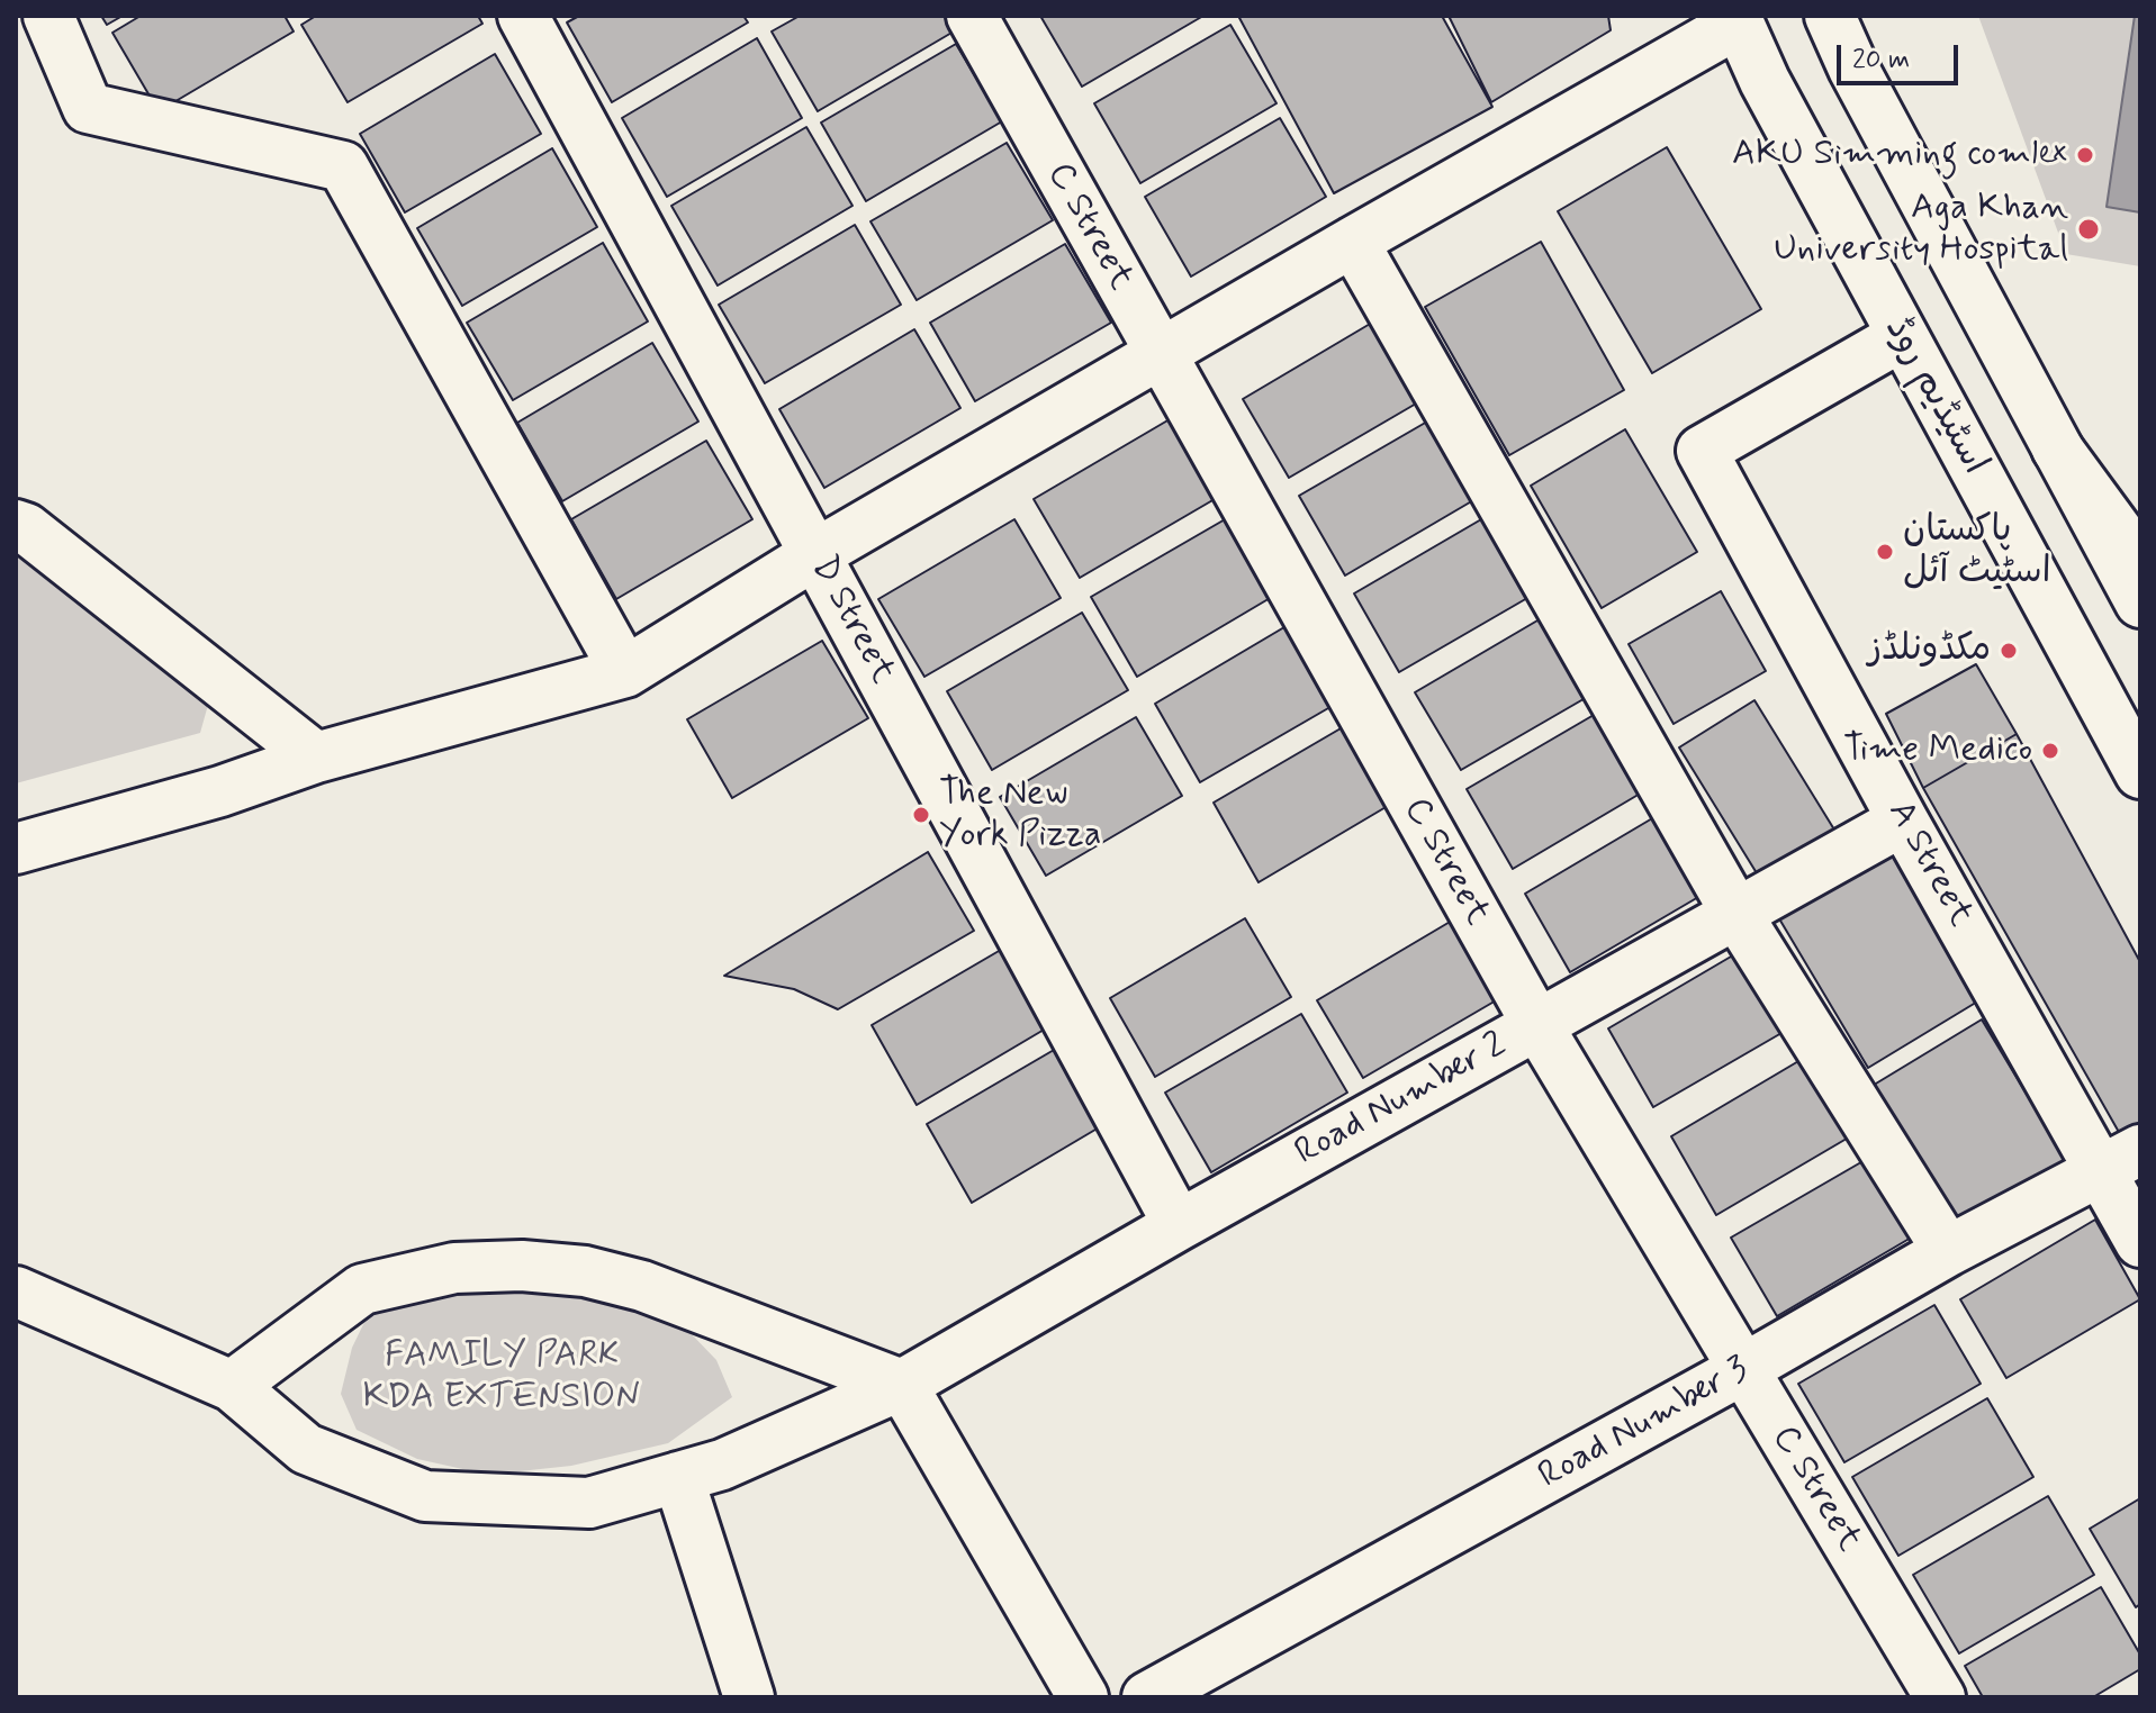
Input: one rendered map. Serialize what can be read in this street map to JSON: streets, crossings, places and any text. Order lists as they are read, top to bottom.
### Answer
{
  "streets": {
    "main road": [
      "C Street",
      "اسٹیڈیم روڈ",
      "D Street",
      "A Street",
      "Road Number 2",
      "Road Number 3"
    ]
  },
  "crossings": [
    ["C Street", "Road Number 2"],
    ["C Street", "Road Number 3"],
    ["اسٹیڈیم روڈ", "A Street"],
    ["D Street", "Road Number 2"],
    ["A Street", "Road Number 2"],
    ["A Street", "Road Number 3"]
  ],
  "parks": ["FAMILY PARK KDA EXTENSION"],
  "places": [
    "AKU Simming comlex",
    "Aga Khan University Hospital",
    "پاکستان اسٹیٹ آئل",
    "مکڈونلڈز",
    "Time Medico",
    "The New York Pizza"
  ],
  "scale_bar": "20 m"
}
